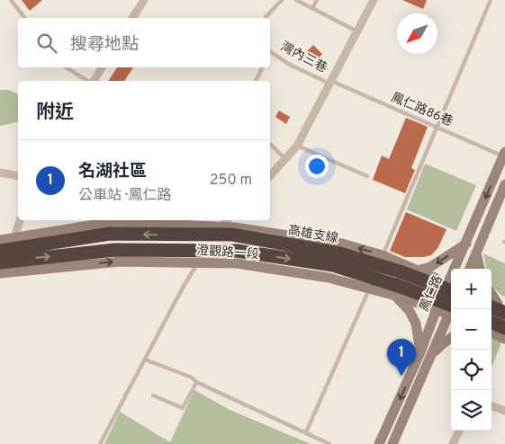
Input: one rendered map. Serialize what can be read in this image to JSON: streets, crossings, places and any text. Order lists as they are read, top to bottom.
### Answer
{
  "streets": {
    "highway": ["高雄支線"],
    "street": ["灣內三巷", "澄觀路一段", "鳳仁路"],
    "lane": ["鳳仁路86巷"]
  },
  "crossings": [
    ["灣內三巷", "鳳仁路86巷"],
    ["鳳仁路86巷", "鳳仁路"],
    ["高雄支線", "澄觀路一段"],
    ["高雄支線", "鳳仁路"],
    ["澄觀路一段", "鳳仁路"]
  ],
  "north": "bottom left",
  "page": {
    "search": "搜尋地點",
    "heading": "附近",
    "list": [
      {
        "mark": "1",
        "name": "名湖社區",
        "note": "公車站 · 鳳仁路",
        "value": "250 m"
      }
    ],
    "map_buttons": ["+", "−"],
    "pins": "1"
  }
}
